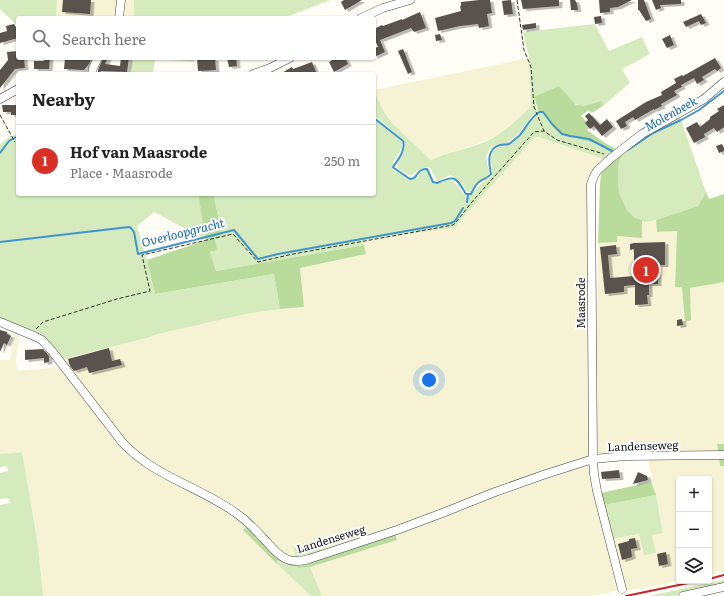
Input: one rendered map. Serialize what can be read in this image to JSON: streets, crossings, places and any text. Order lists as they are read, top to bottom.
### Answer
{
  "streets": {
    "street": ["Maasrode", "Landenseweg"]
  },
  "crossings": [
    ["Maasrode", "Landenseweg"]
  ],
  "water": ["Molenbeek", "Overloopgracht"],
  "page": {
    "search": "Search here",
    "heading": "Nearby",
    "list": [
      {
        "mark": "1",
        "name": "Hof van Maasrode",
        "note": "Place · Maasrode",
        "value": "250 m"
      }
    ],
    "pins": "1",
    "map_buttons": ["+", "−"]
  }
}
